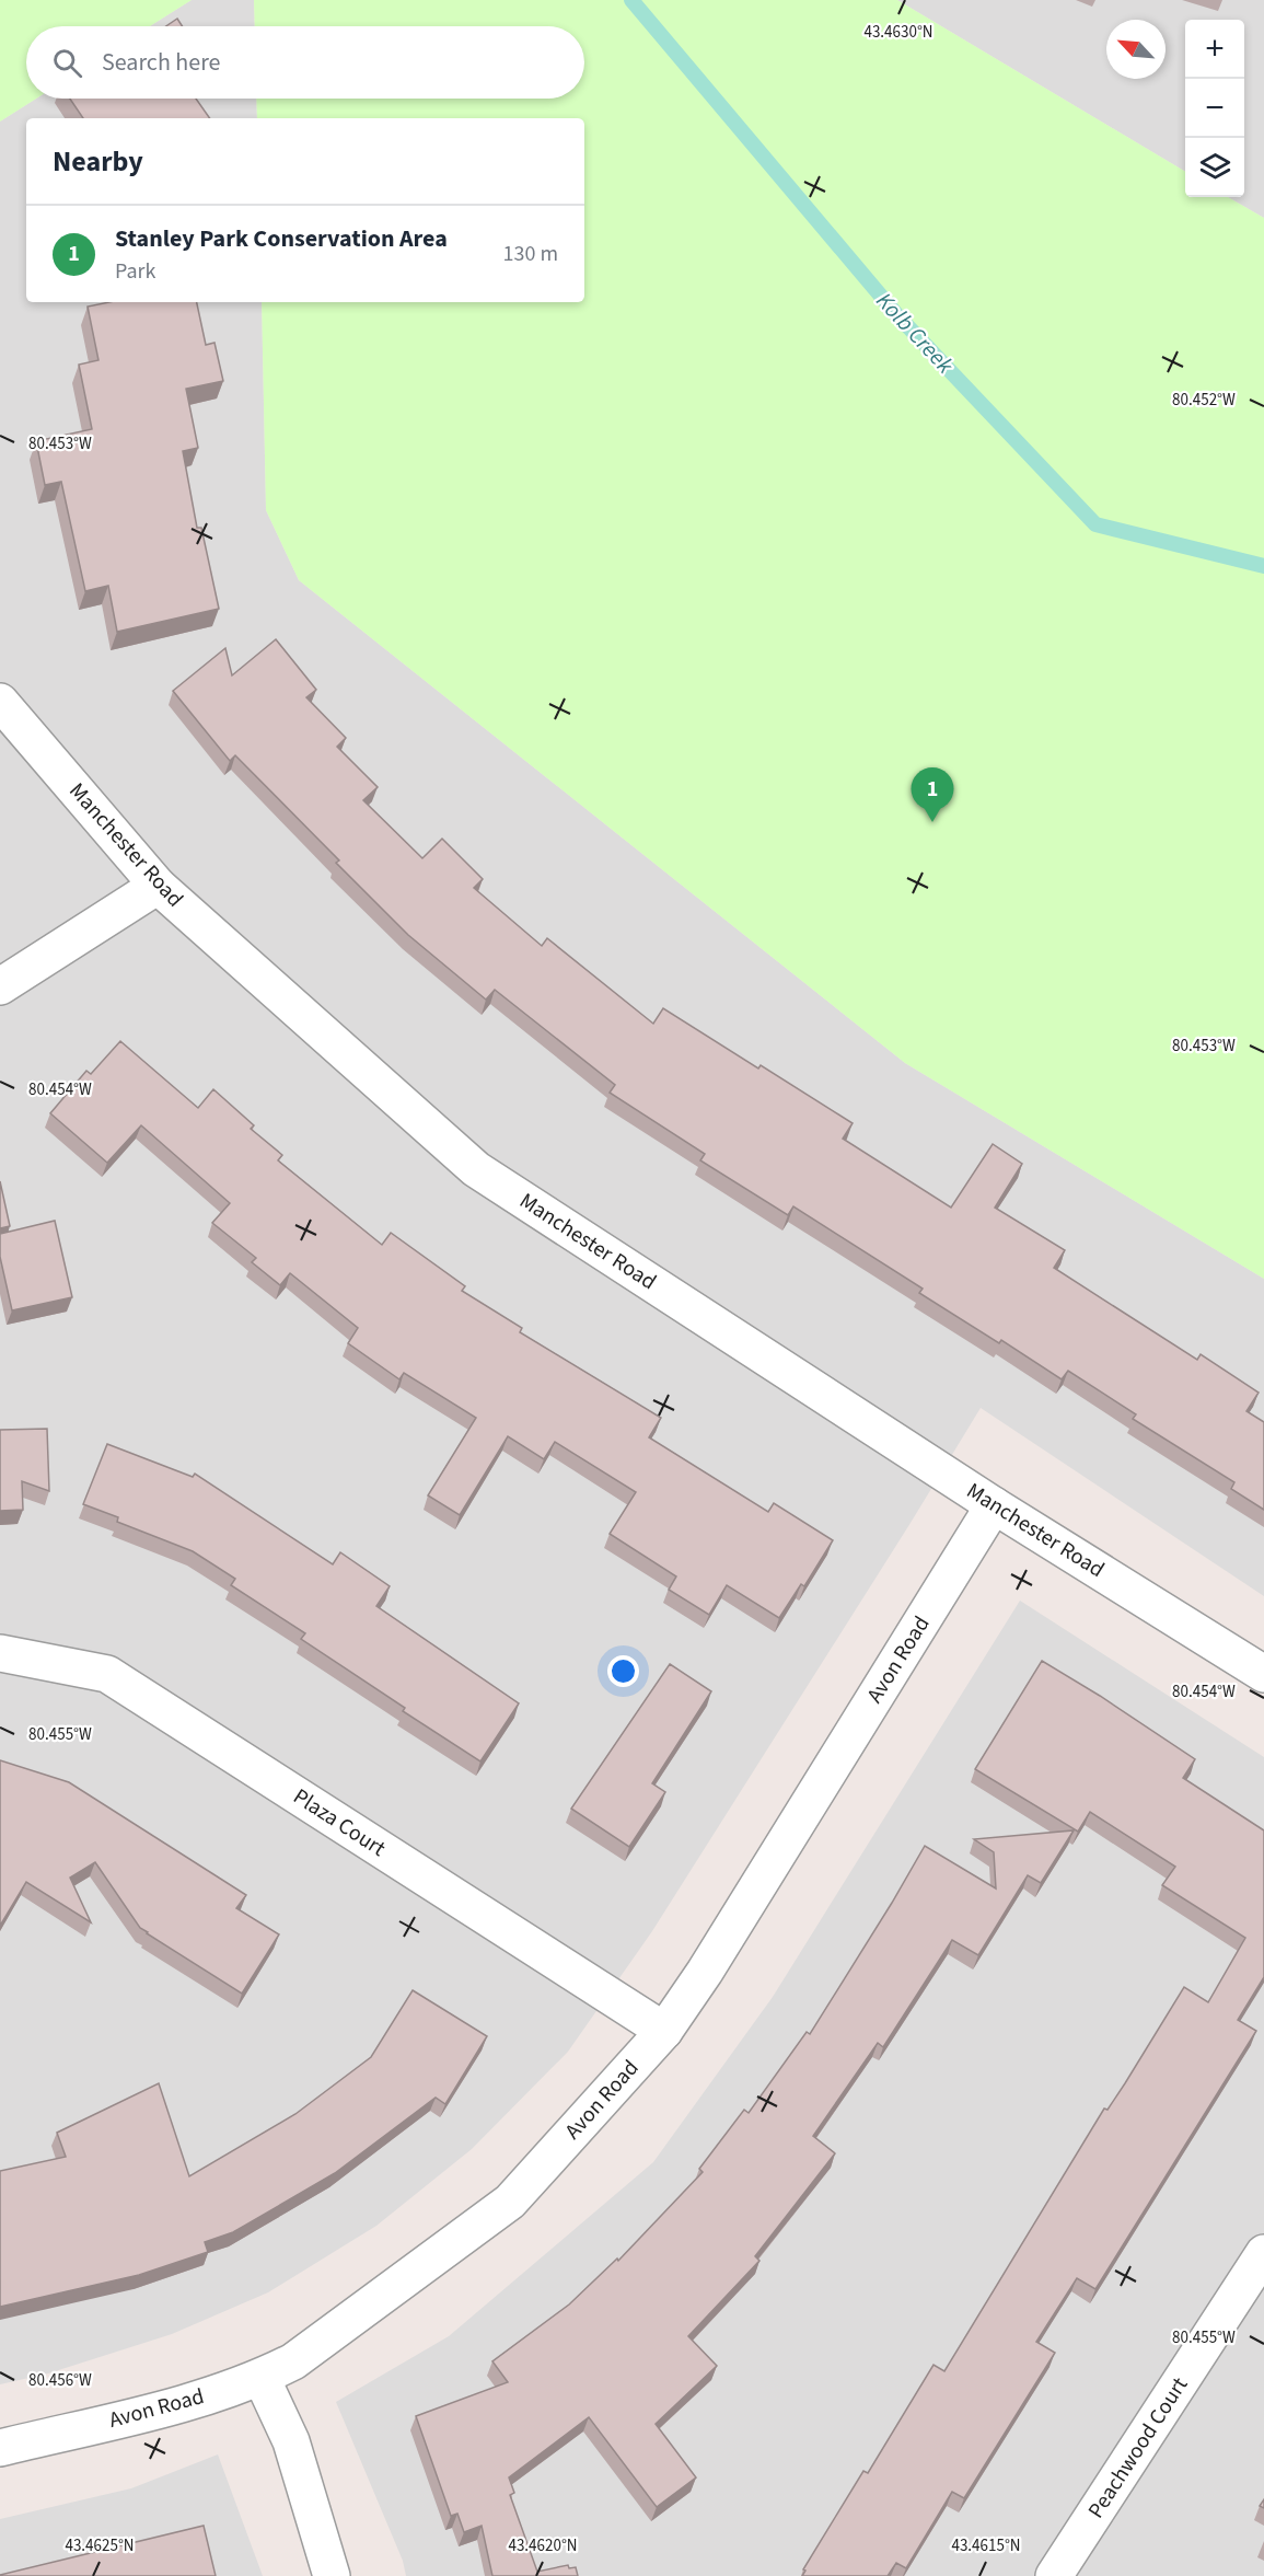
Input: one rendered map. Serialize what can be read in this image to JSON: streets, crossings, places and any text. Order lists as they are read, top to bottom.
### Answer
{
  "streets": {
    "street": [
      "Manchester Road",
      "Avon Road",
      "Plaza Court",
      "Peachwood Court"
    ]
  },
  "crossings": [
    ["Manchester Road", "Avon Road"],
    ["Avon Road", "Plaza Court"]
  ],
  "water": ["Kolb Creek"],
  "north": "top left",
  "page": {
    "map_buttons": ["+", "−"],
    "search": "Search here",
    "heading": "Nearby",
    "list": [
      {
        "mark": "1",
        "name": "Stanley Park Conservation Area",
        "note": "Park",
        "value": "130 m"
      }
    ],
    "pins": "1"
  },
  "coordinates": [
    "43.4630°N",
    "80.452°W",
    "80.453°W",
    "80.454°W",
    "80.455°W",
    "80.456°W",
    "43.4625°N",
    "43.4620°N",
    "43.4615°N"
  ]
}
